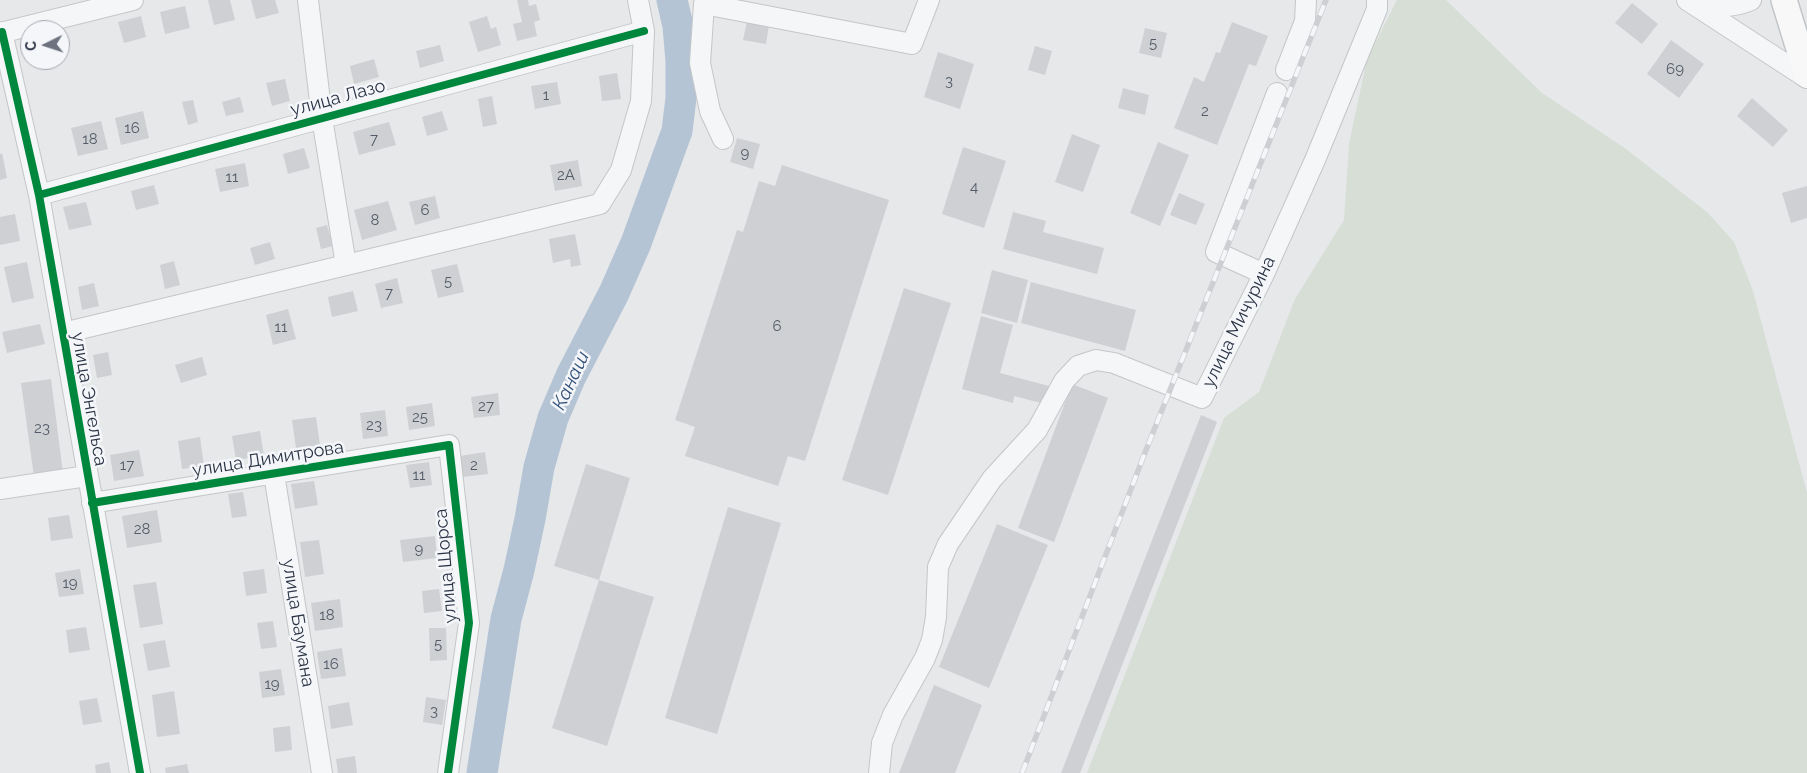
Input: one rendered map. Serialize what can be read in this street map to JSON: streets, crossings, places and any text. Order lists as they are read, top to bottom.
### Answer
{
  "streets": {
    "street": [
      "улица Лазо",
      "улица Мичурина",
      "улица Энгельса",
      "улица Димитрова",
      "улица Щорса",
      "улица Баумана"
    ]
  },
  "crossings": [
    ["улица Лазо", "улица Энгельса"],
    ["улица Энгельса", "улица Димитрова"],
    ["улица Димитрова", "улица Щорса"],
    ["улица Димитрова", "улица Баумана"]
  ],
  "water": ["Канаш"],
  "house_numbers": [
    "5",
    "69",
    "3",
    "1",
    "2",
    "16",
    "18",
    "7",
    "9",
    "2А",
    "11",
    "4",
    "6",
    "8",
    "5",
    "7",
    "6",
    "11",
    "27",
    "25",
    "23",
    "23",
    "17",
    "2",
    "11",
    "28",
    "9",
    "19",
    "18",
    "5",
    "16",
    "19",
    "3"
  ],
  "north": "left"
}
